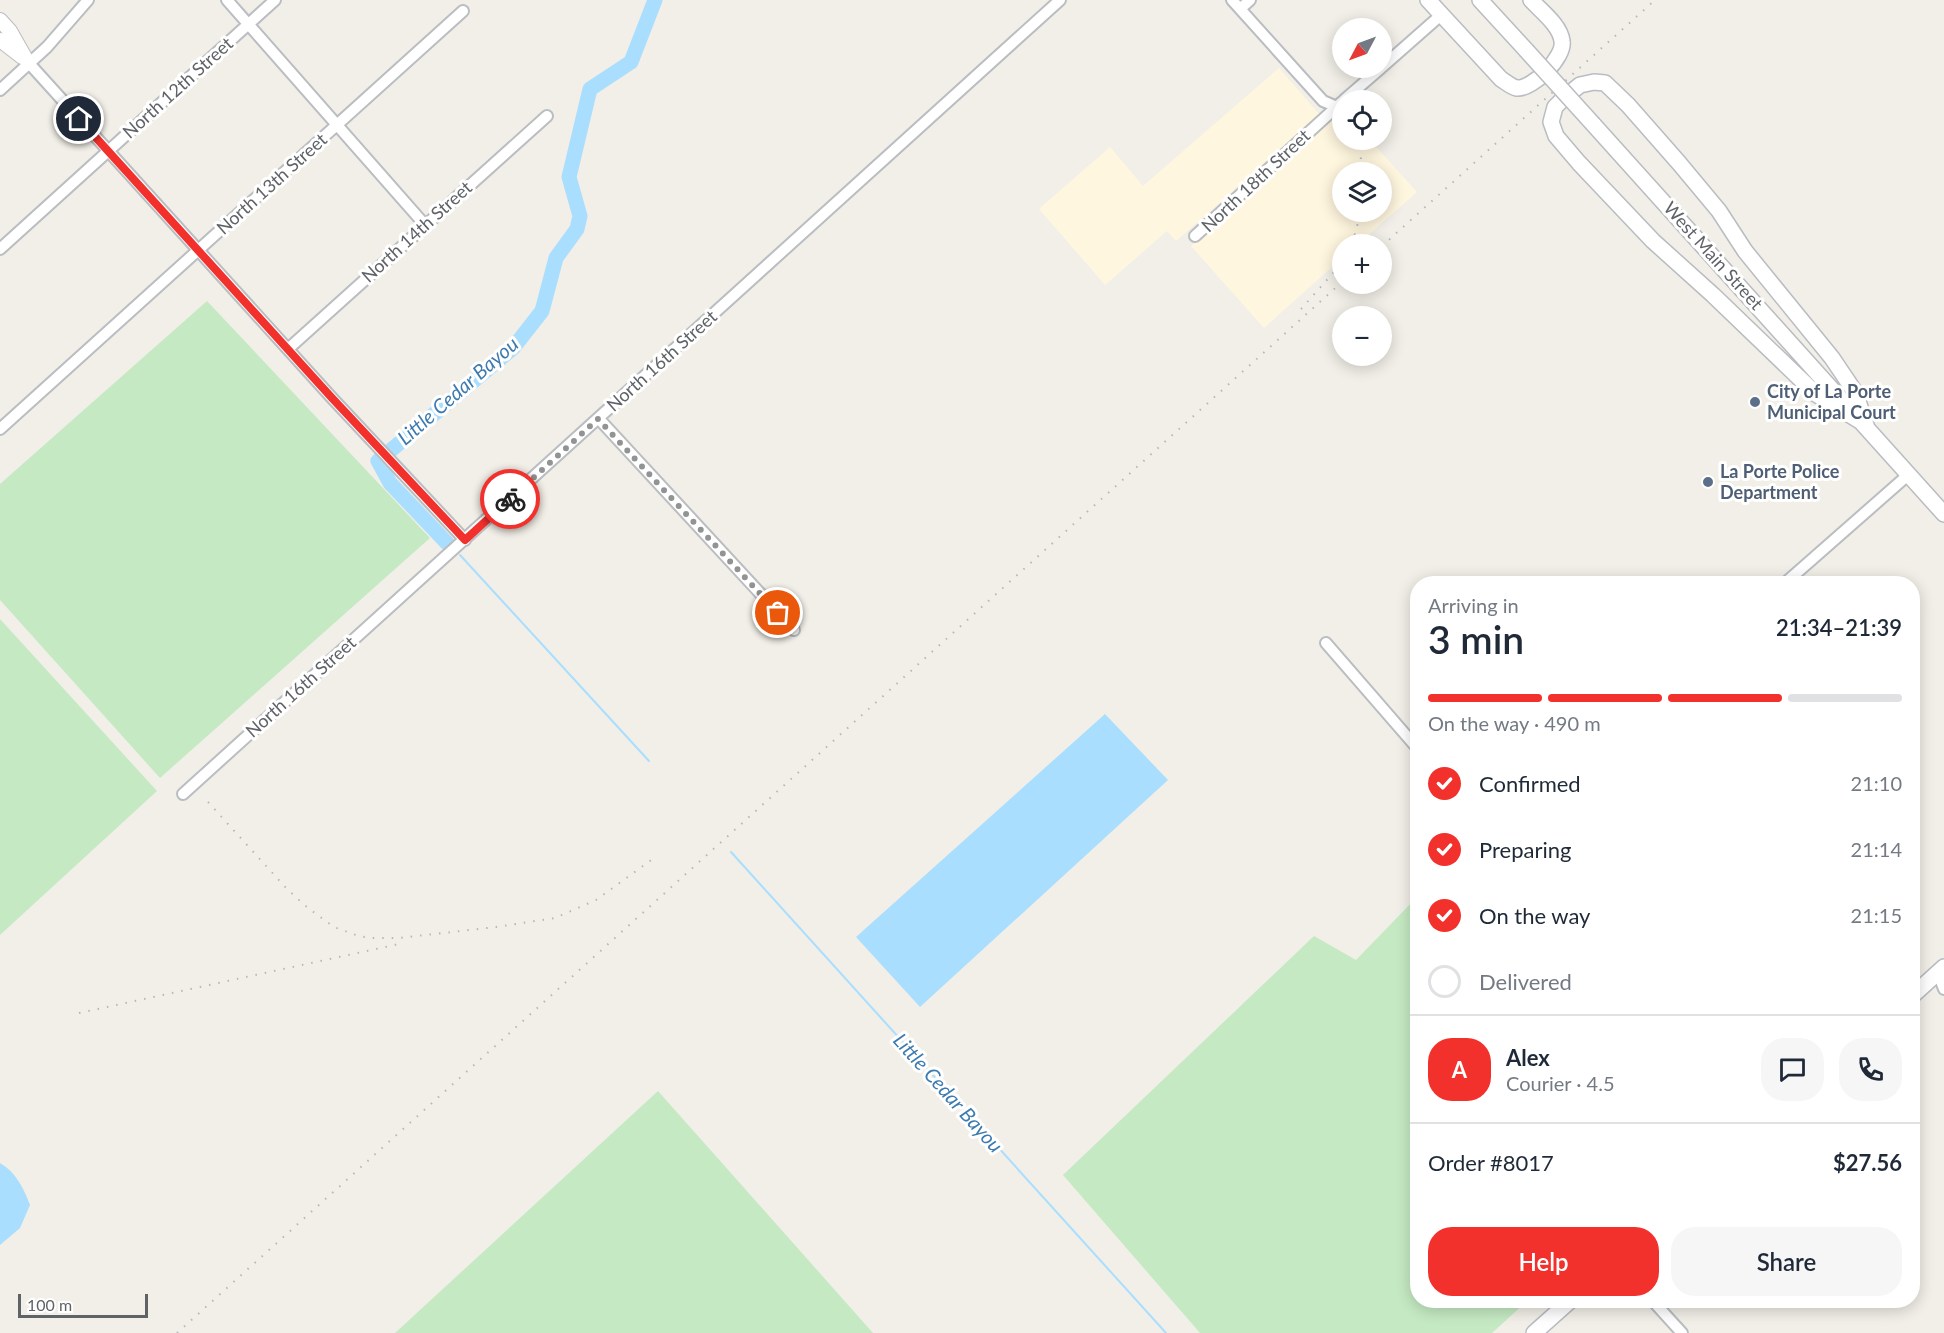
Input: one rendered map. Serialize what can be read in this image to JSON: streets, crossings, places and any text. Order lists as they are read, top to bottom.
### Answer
{
  "streets": {
    "main road": ["West Main Street"],
    "street": [
      "North 12th Street",
      "North 18th Street",
      "North 13th Street",
      "North 14th Street",
      "North 16th Street"
    ]
  },
  "water": ["Little Cedar Bayou"],
  "places": ["City of La Porte Municipal Court", "La Porte Police Department"],
  "scale_bar": "100 m",
  "north": "bottom left",
  "page": {
    "map_buttons": ["+", "−"],
    "heading": ["3 min", "Arriving in", "21:34–21:39"],
    "panel": [
      "Alex",
      "Courier · 4.5",
      "Order #8017",
      "$27.56"
    ],
    "bar": "On the way · 490 m",
    "list": [
      ["Confirmed", "21:10"],
      ["Preparing", "21:14"],
      ["On the way", "21:15"],
      "Delivered"
    ],
    "round": "A",
    "buttons": ["Help", "Share"],
    "scale": "100 m"
  }
}
